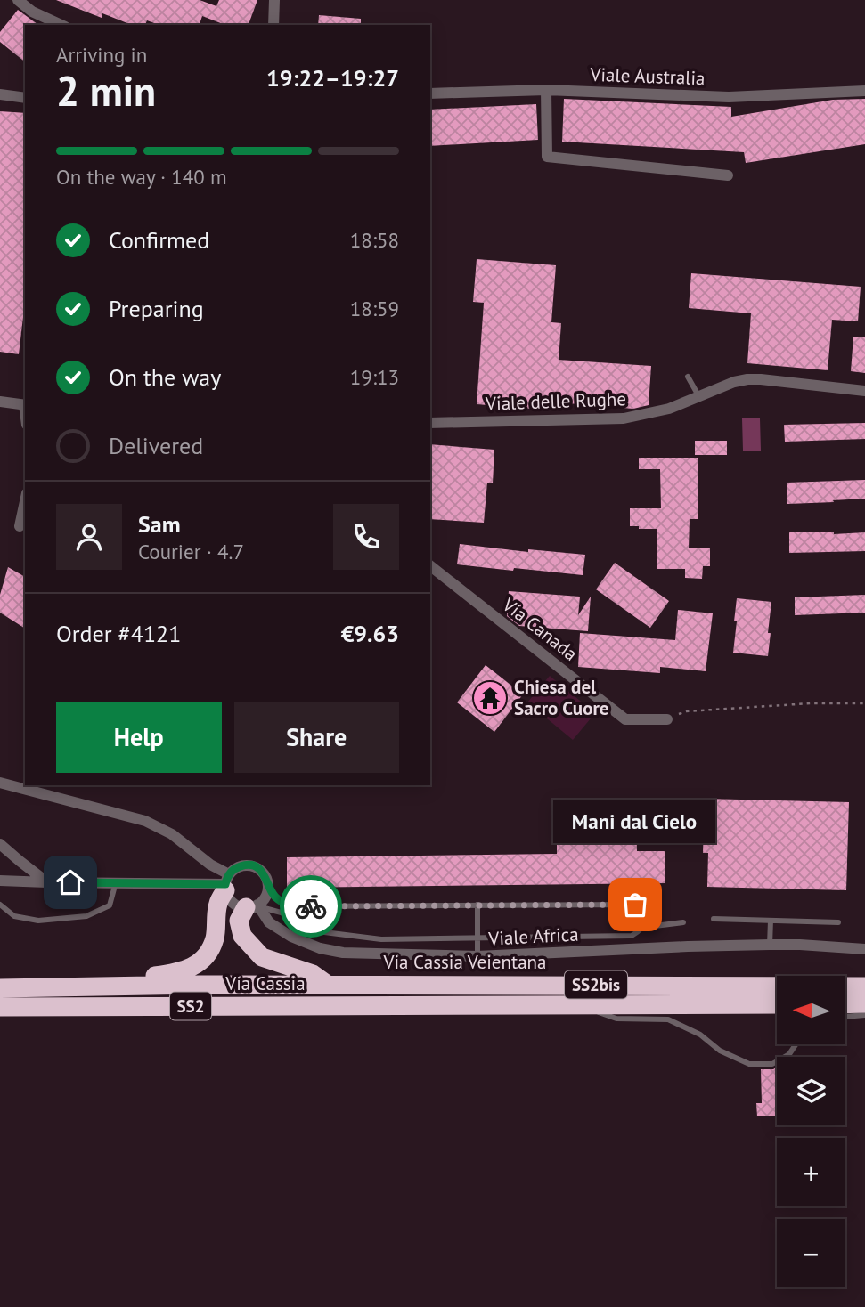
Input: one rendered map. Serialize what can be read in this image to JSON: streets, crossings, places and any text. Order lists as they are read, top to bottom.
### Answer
{
  "streets": {
    "highway": [
      "Via Cassia Veientana",
      "Via Cassia",
      "SS2bis",
      "SS2"
    ],
    "street": [
      "Viale Australia",
      "Viale delle Rughe",
      "Via Canada",
      "Viale Africa"
    ]
  },
  "crossings": [
    ["Via Cassia Veientana", "Via Cassia"],
    ["Via Cassia", "SS2bis"]
  ],
  "places": {
    "temple": ["Chiesa del Sacro Cuore"],
    "other": ["Mani dal Cielo"]
  },
  "north": "left",
  "page": {
    "heading": ["2 min", "Arriving in", "19:22–19:27"],
    "panel": [
      "Sam",
      "Courier · 4.7",
      "Order #4121",
      "€9.63"
    ],
    "bar": "On the way · 140 m",
    "list": [
      ["Confirmed", "18:58"],
      ["Preparing", "18:59"],
      ["On the way", "19:13"],
      "Delivered"
    ],
    "buttons": ["Help", "Share"],
    "bubble": "Mani dal Cielo",
    "map_buttons": ["+", "−"]
  }
}
